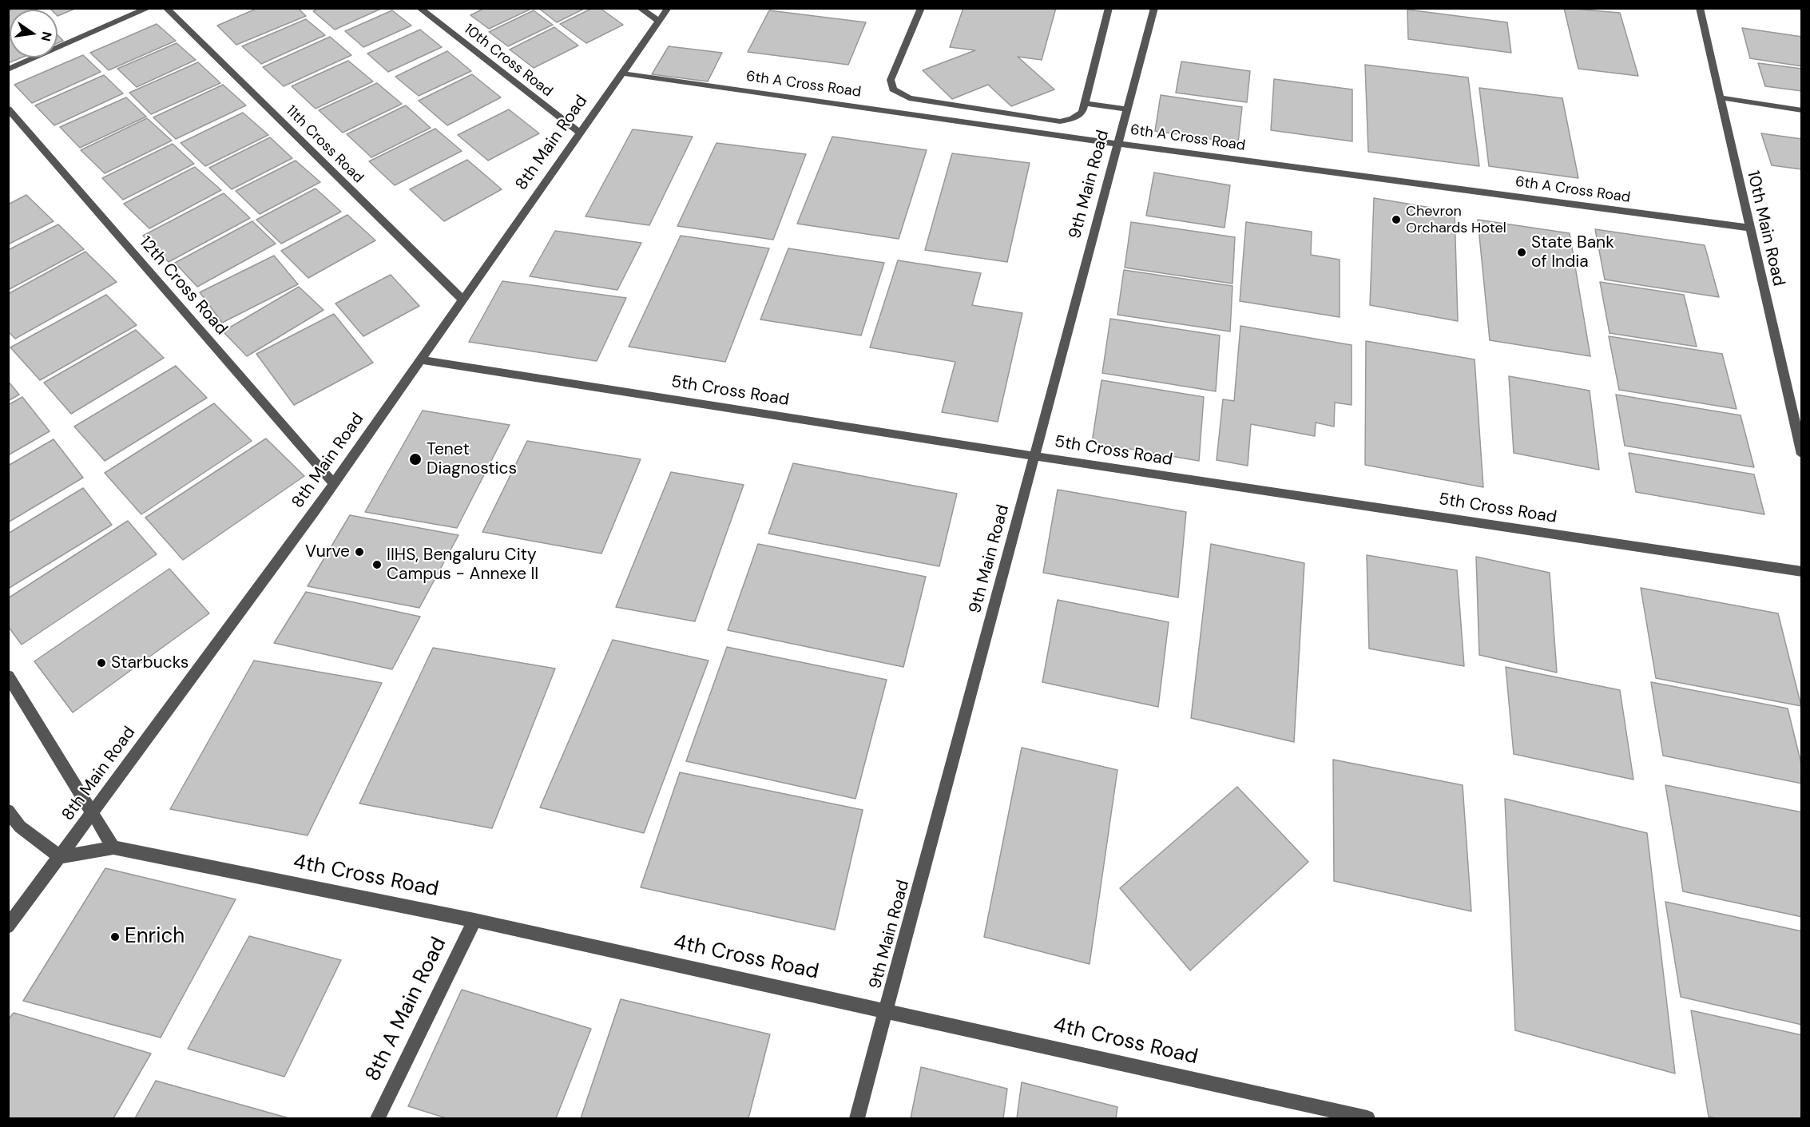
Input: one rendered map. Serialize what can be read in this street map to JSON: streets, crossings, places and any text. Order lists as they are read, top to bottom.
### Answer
{
  "streets": {
    "street": [
      "10th Cross Road",
      "6th A Cross Road",
      "8th Main Road",
      "11th Cross Road",
      "9th Main Road",
      "10th Main Road",
      "12th Cross Road",
      "5th Cross Road",
      "4th Cross Road",
      "8th A Main Road"
    ]
  },
  "crossings": [
    ["10th Cross Road", "8th Main Road"],
    ["6th A Cross Road", "8th Main Road"],
    ["6th A Cross Road", "9th Main Road"],
    ["6th A Cross Road", "10th Main Road"],
    ["8th Main Road", "11th Cross Road"],
    ["8th Main Road", "12th Cross Road"],
    ["8th Main Road", "5th Cross Road"],
    ["9th Main Road", "5th Cross Road"],
    ["9th Main Road", "4th Cross Road"],
    ["4th Cross Road", "8th A Main Road"]
  ],
  "places": [
    "Chevron Orchards Hotel",
    "State Bank of India",
    "Tenet Diagnostics",
    "Vurve",
    "IIHS, Bengaluru City Campus - Annexe II",
    "Starbucks",
    "Enrich"
  ],
  "north": "right"
}
